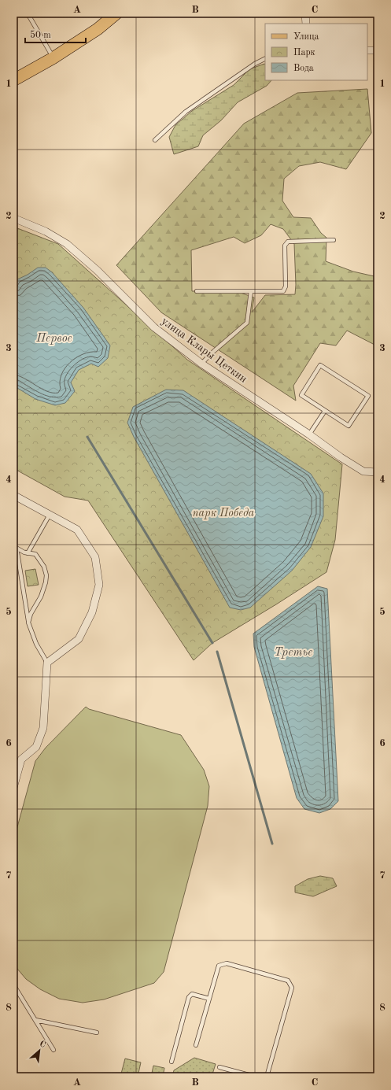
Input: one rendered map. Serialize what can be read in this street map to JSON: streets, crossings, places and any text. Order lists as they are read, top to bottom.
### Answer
{
  "streets": {
    "street": ["улица Клары Цеткин"]
  },
  "water": ["Первое", "Третье"],
  "parks": ["парк Победa"],
  "legend": ["Улица", "Парк", "Вода"],
  "scale_bar": "50 m",
  "north": "top right",
  "grid": {
    "columns": ["A", "B", "C"],
    "rows": [
      "1",
      "2",
      "3",
      "4",
      "5",
      "6",
      "7",
      "8"
    ]
  }
}
